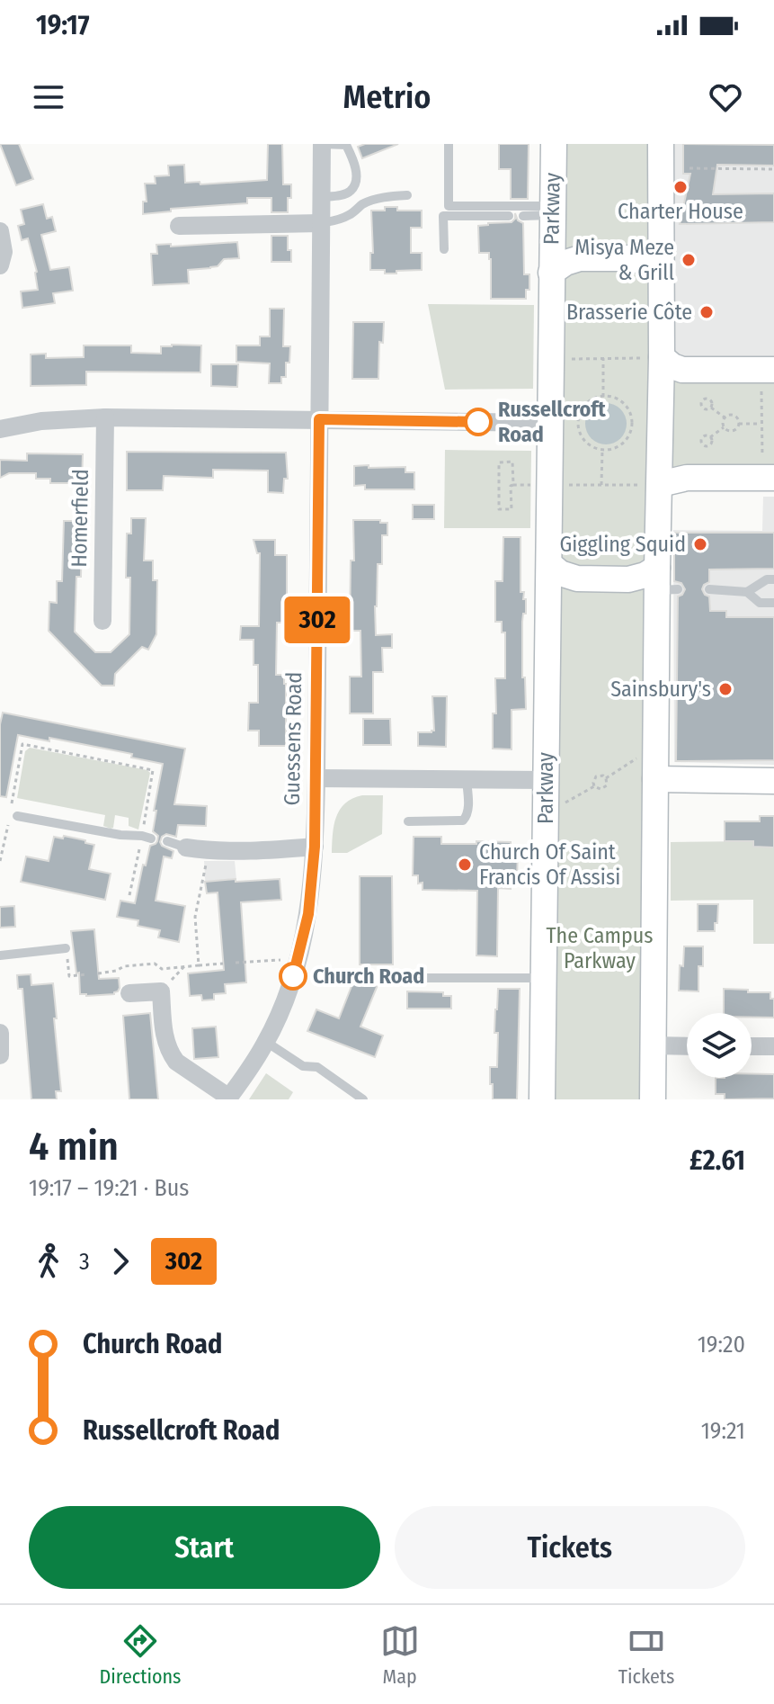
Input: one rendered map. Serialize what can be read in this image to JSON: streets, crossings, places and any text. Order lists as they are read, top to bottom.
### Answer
{
  "streets": {
    "street": ["Parkway", "Homerfield", "Guessens Road"]
  },
  "parks": ["The Campus Parkway"],
  "places": [
    "Charter House",
    "Misya Meze & Grill",
    "Brasserie Côte",
    "Russellcroft Road",
    "Giggling Squid",
    "Sainsbury's",
    "Church Of Saint Francis Of Assisi",
    "Church Road"
  ],
  "lines": ["bus line 302"],
  "page": {
    "status": "19:17",
    "header": "Metrio",
    "on_map": "302",
    "heading": ["4 min", "19:17 – 19:21 · Bus", "£2.61"],
    "legs": ["3", "302"],
    "list": [
      {
        "name": "Church Road",
        "value": "19:20"
      },
      {
        "name": "Russellcroft Road",
        "value": "19:21"
      }
    ],
    "buttons": ["Start", "Tickets"],
    "tabs": ["Directions", "Map", "Tickets"]
  }
}
